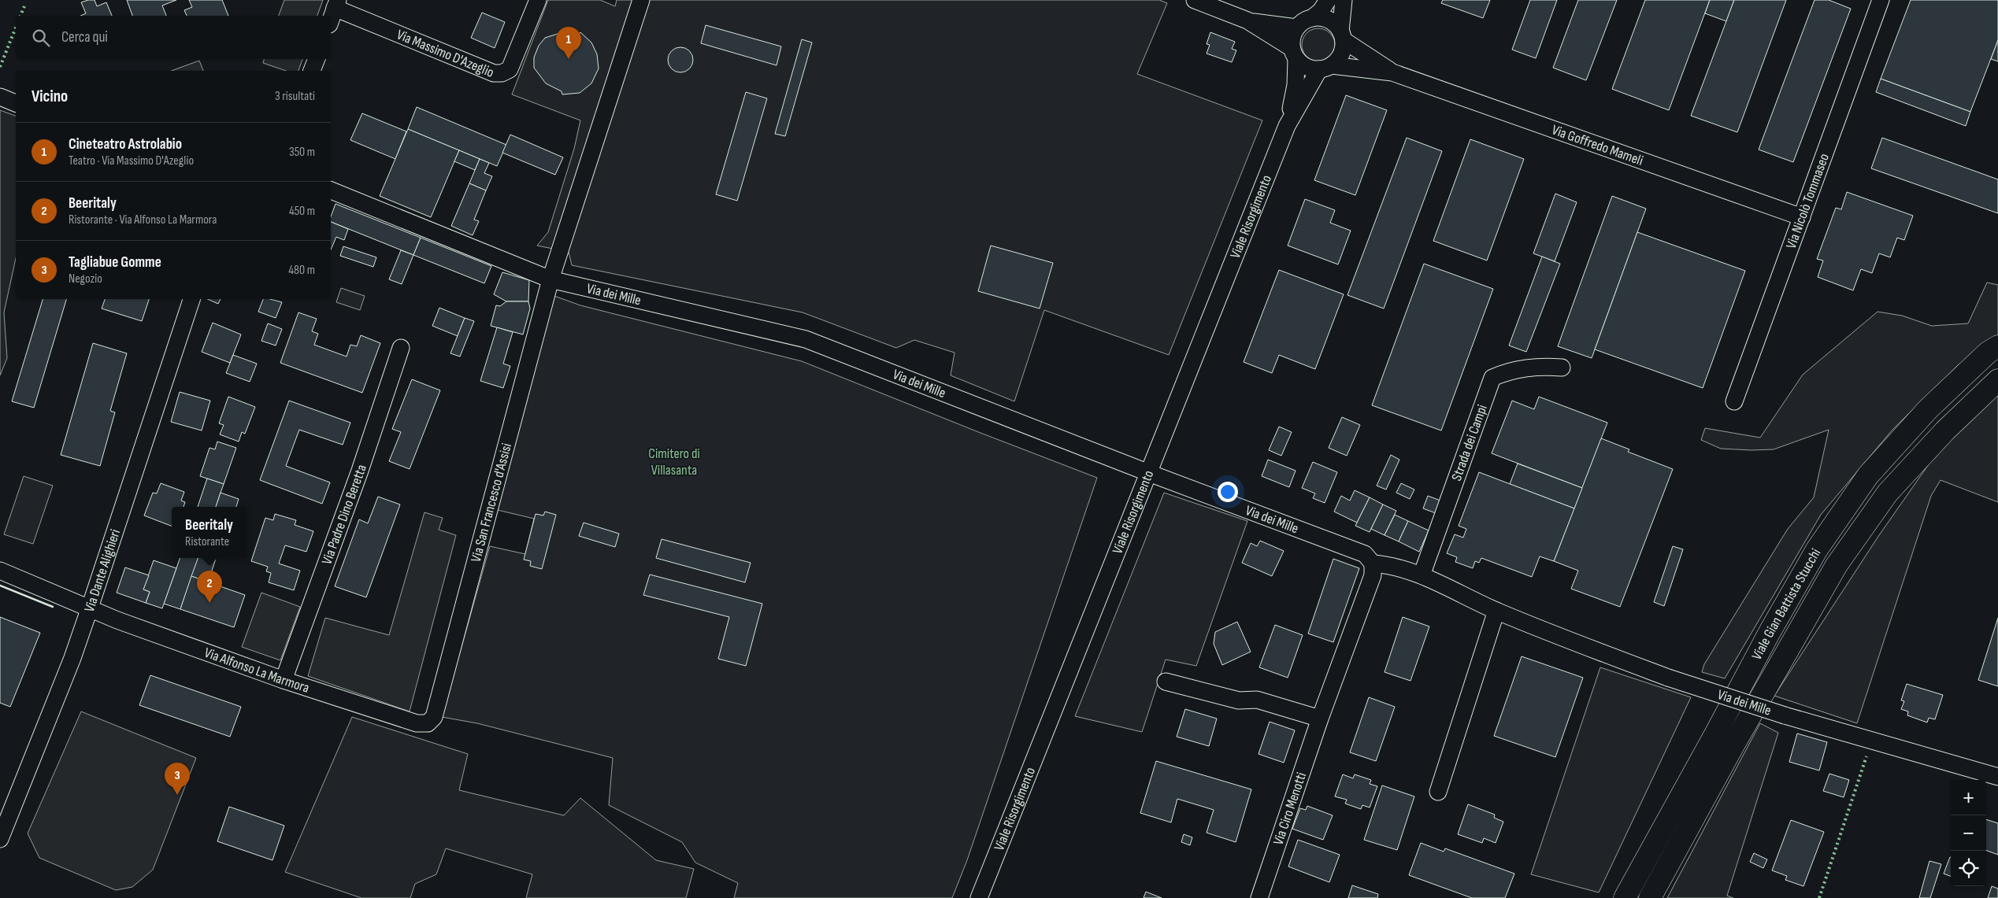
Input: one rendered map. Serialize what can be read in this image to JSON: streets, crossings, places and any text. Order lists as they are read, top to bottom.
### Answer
{
  "streets": {
    "highway": ["Viale Gian Battista Stucchi"],
    "street": [
      "Via Massimo D'Azeglio",
      "Via Goffredo Mameli",
      "Via Nicolò Tommaseo",
      "Viale Risorgimento",
      "Via dei Mille",
      "Strada dei Campi",
      "Via San Francesco d'Assisi",
      "Via Padre Dino Beretta",
      "Via Dante Alighieri",
      "Via Alfonso La Marmora",
      "Via Ciro Menotti"
    ]
  },
  "crossings": [
    ["Via Goffredo Mameli", "Via Nicolò Tommaseo"],
    ["Via Goffredo Mameli", "Viale Risorgimento"],
    ["Viale Risorgimento", "Via dei Mille"],
    ["Via dei Mille", "Strada dei Campi"],
    ["Via dei Mille", "Via San Francesco d'Assisi"],
    ["Via dei Mille", "Via Ciro Menotti"],
    ["Via San Francesco d'Assisi", "Via Alfonso La Marmora"],
    ["Via Padre Dino Beretta", "Via Alfonso La Marmora"],
    ["Via Dante Alighieri", "Via Alfonso La Marmora"]
  ],
  "parks": ["Cimitero di Villasanta"],
  "page": {
    "search": "Cerca qui",
    "pins": ["1", "2", "3"],
    "heading": ["Vicino", "3 risultati"],
    "list": [
      {
        "mark": "1",
        "name": "Cineteatro Astrolabio",
        "note": "Teatro · Via Massimo D'Azeglio",
        "value": "350 m"
      },
      {
        "mark": "2",
        "name": "Beeritaly",
        "note": "Ristorante · Via Alfonso La Marmora",
        "value": "450 m"
      },
      {
        "mark": "3",
        "name": "Tagliabue Gomme",
        "note": "Negozio",
        "value": "480 m"
      }
    ],
    "popup": ["Beeritaly", "Ristorante"],
    "map_buttons": ["+", "−"]
  }
}
